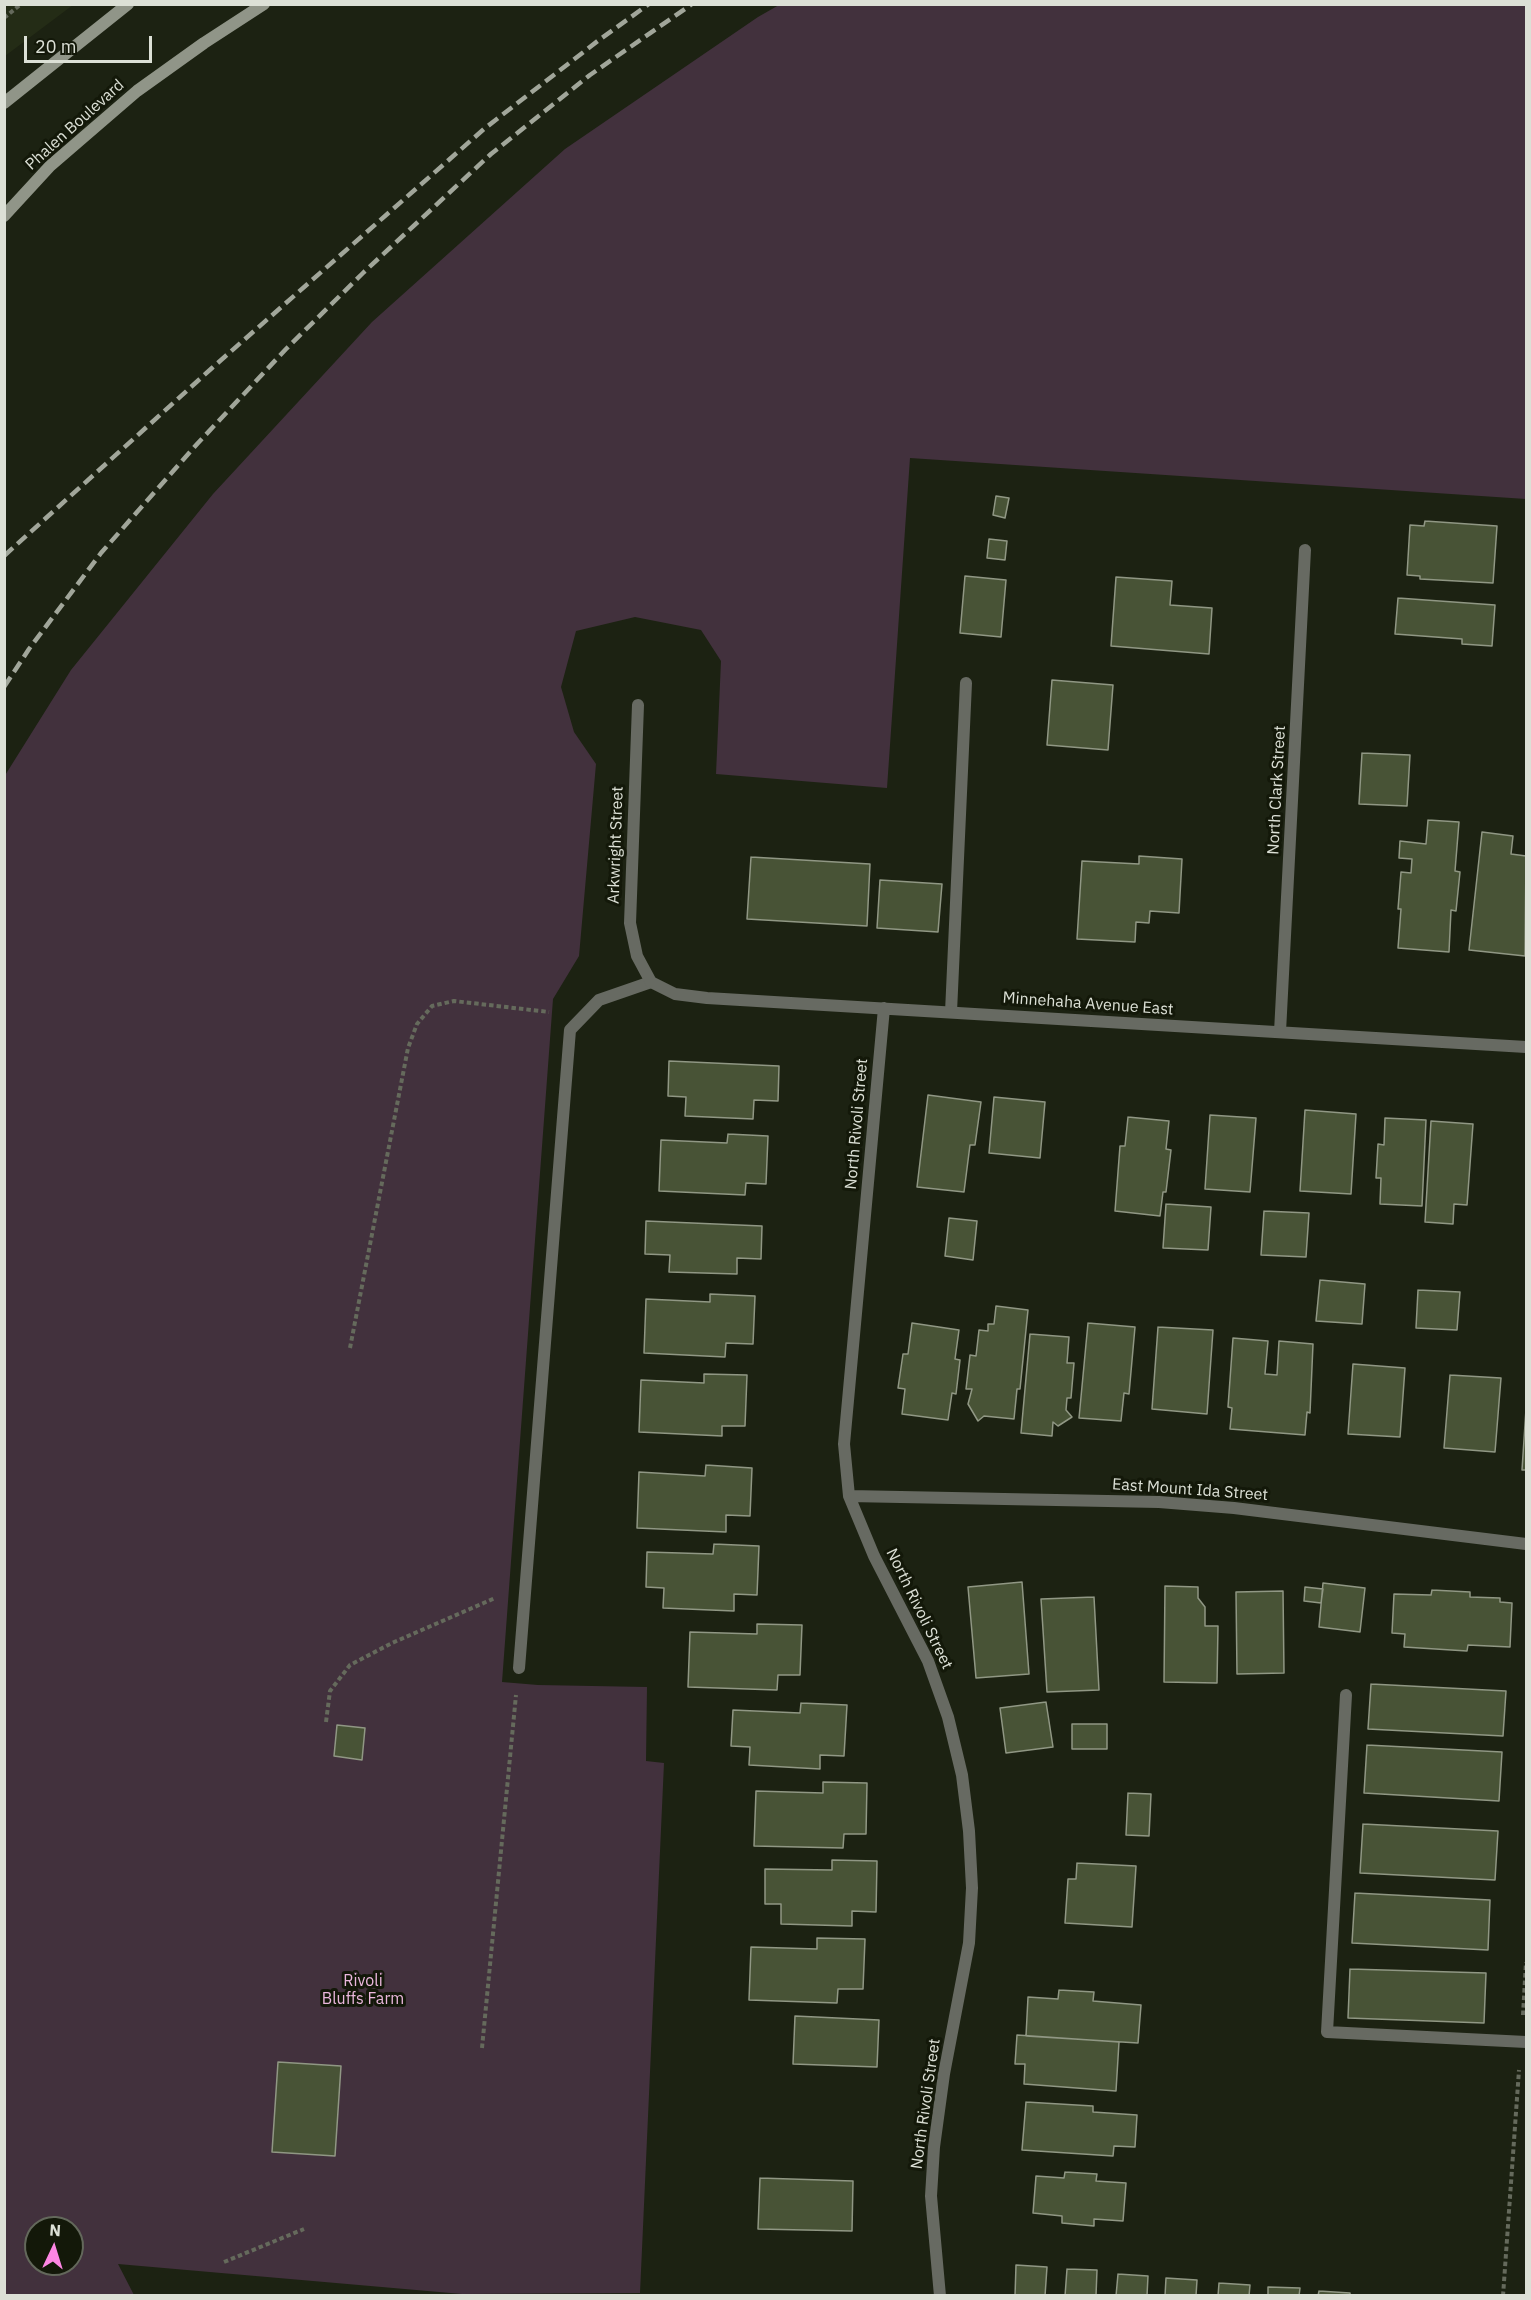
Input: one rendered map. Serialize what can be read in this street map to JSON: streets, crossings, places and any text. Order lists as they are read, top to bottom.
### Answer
{
  "streets": {
    "main road": ["Phalen Boulevard"],
    "street": [
      "North Clark Street",
      "Arkwright Street",
      "Minnehaha Avenue East",
      "North Rivoli Street",
      "East Mount Ida Street"
    ]
  },
  "crossings": [
    ["North Clark Street", "Minnehaha Avenue East"],
    ["Arkwright Street", "Minnehaha Avenue East"],
    ["Minnehaha Avenue East", "North Rivoli Street"],
    ["North Rivoli Street", "East Mount Ida Street"]
  ],
  "parks": ["Rivoli Bluffs Farm"],
  "scale_bar": "20 m",
  "north": "top"
}
